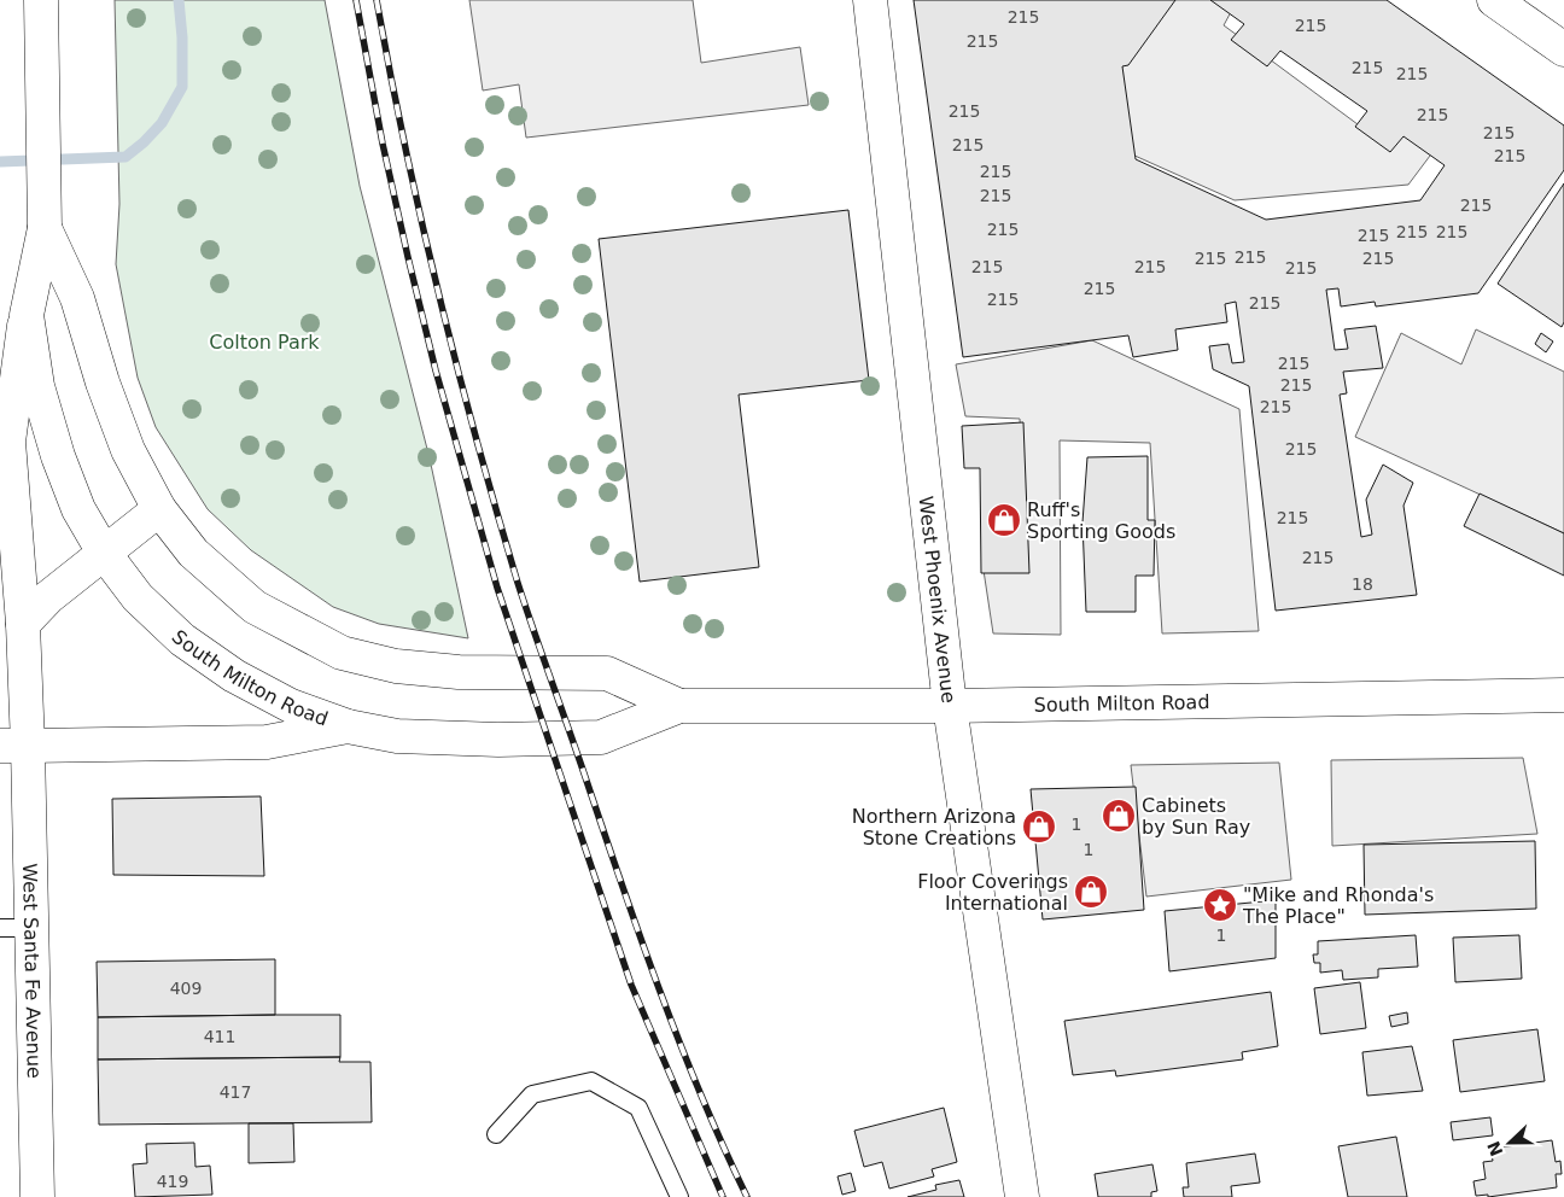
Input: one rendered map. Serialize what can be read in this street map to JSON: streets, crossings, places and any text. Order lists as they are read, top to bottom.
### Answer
{
  "streets": {
    "main road": ["West Phoenix Avenue", "South Milton Road", "West Santa Fe Avenue"]
  },
  "crossings": [
    ["West Phoenix Avenue", "South Milton Road"],
    ["South Milton Road", "West Santa Fe Avenue"]
  ],
  "parks": ["Colton Park"],
  "places": {
    "shop": [
      "Ruff's Sporting Goods",
      "Cabinets by Sun Ray",
      "Northern Arizona Stone Creations",
      "Floor Coverings International"
    ],
    "place": ["\"Mike and Rhonda's The Place\""]
  },
  "house_numbers": [
    "215",
    "215",
    "215",
    "215",
    "215",
    "215",
    "215",
    "215",
    "215",
    "215",
    "215",
    "215",
    "215",
    "215",
    "215",
    "215",
    "215",
    "215",
    "215",
    "215",
    "215",
    "215",
    "215",
    "215",
    "215",
    "215",
    "215",
    "215",
    "215",
    "215",
    "215",
    "215",
    "18",
    "1",
    "1",
    "1",
    "409",
    "411",
    "417",
    "419"
  ],
  "north": "left"
}
